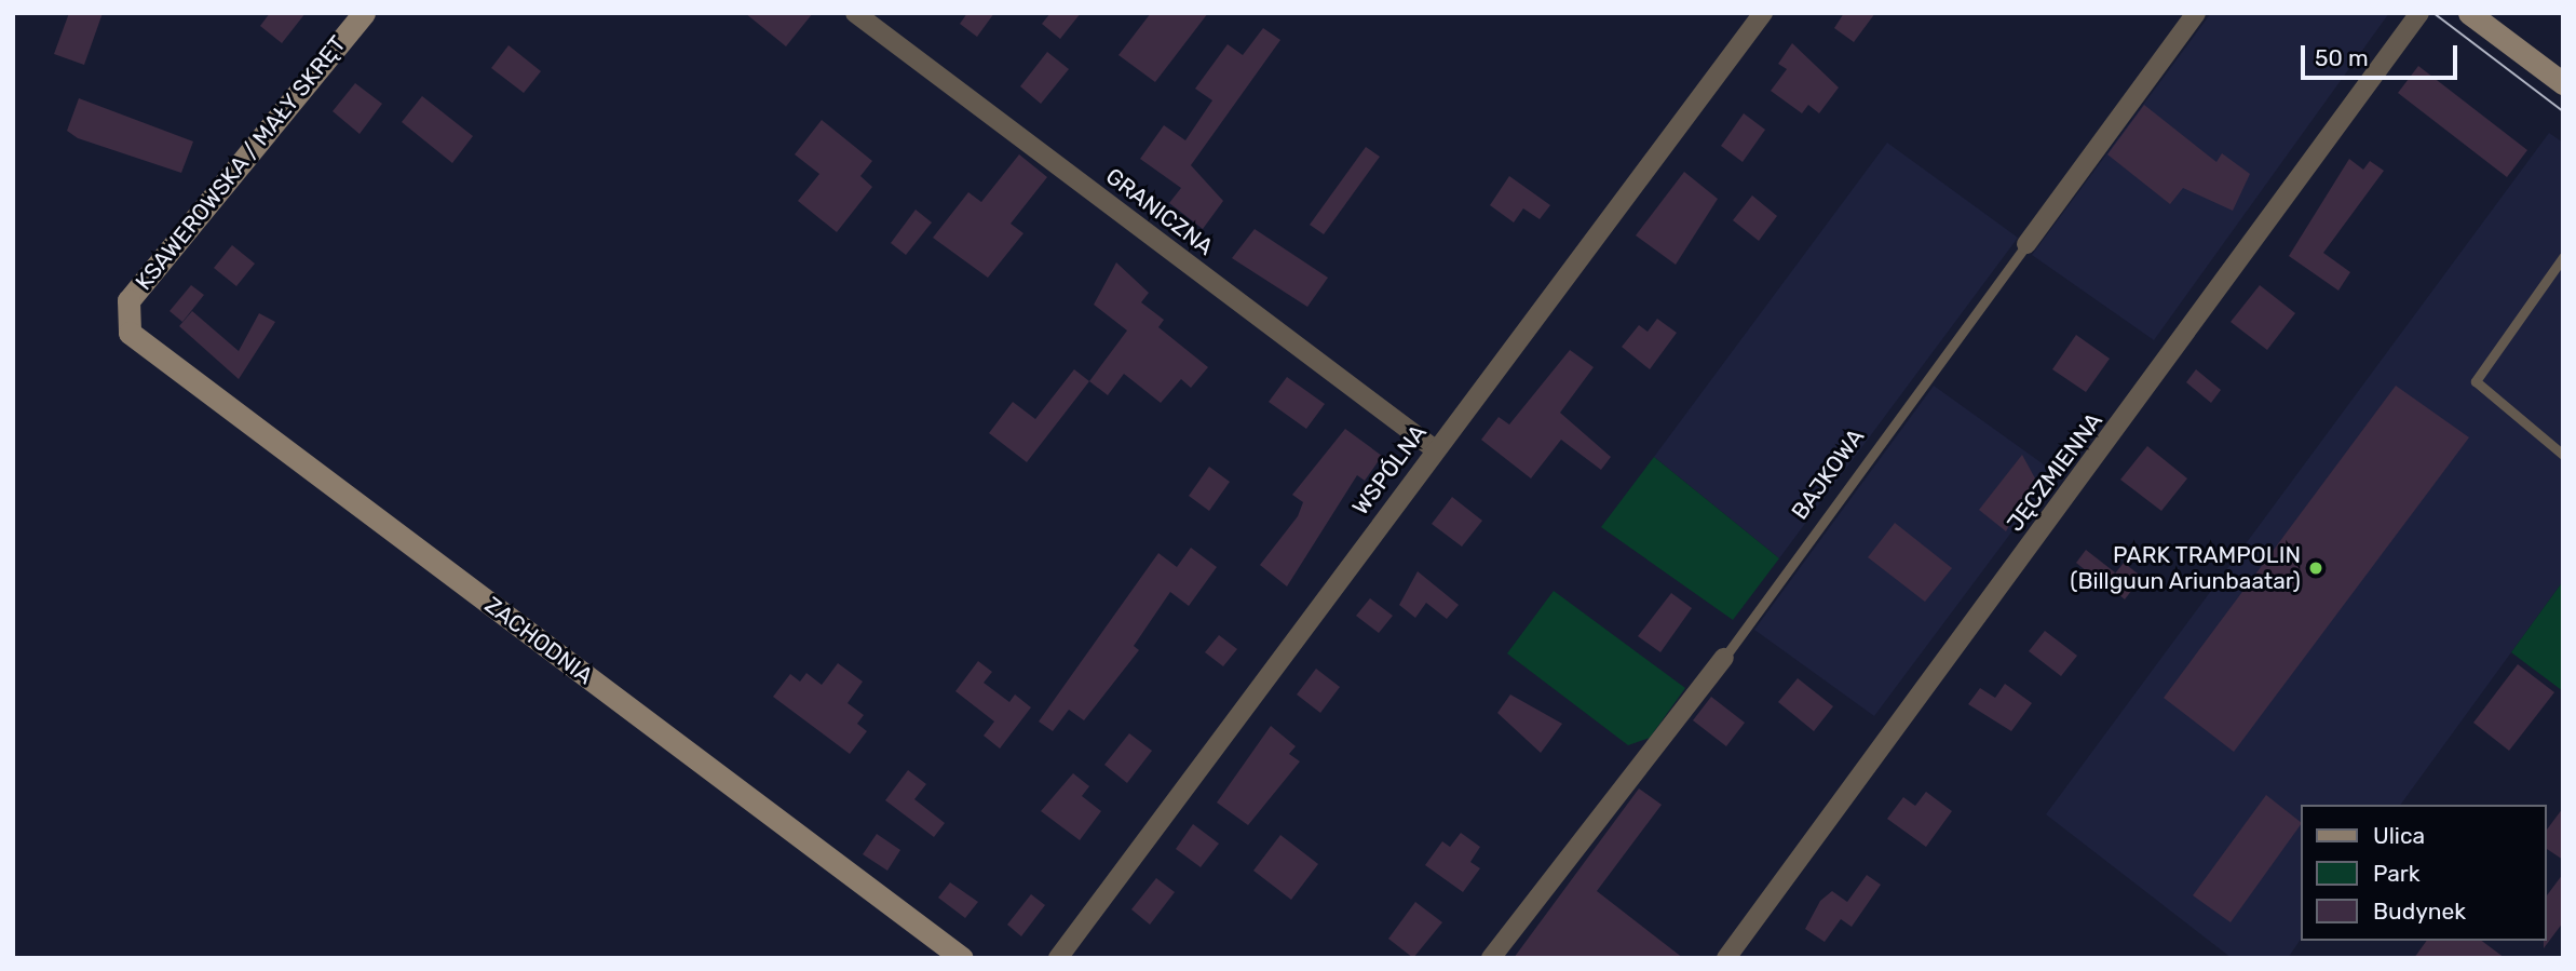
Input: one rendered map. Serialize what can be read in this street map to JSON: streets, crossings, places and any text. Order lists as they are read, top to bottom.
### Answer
{
  "streets": {
    "street": [
      "KSAWEROWSKA / MAŁY SKRĘT",
      "GRANICZNA",
      "WSPÓLNA",
      "JĘCZMIENNA",
      "BAJKOWA",
      "ZACHODNIA"
    ]
  },
  "crossings": [
    ["KSAWEROWSKA / MAŁY SKRĘT", "ZACHODNIA"],
    ["GRANICZNA", "WSPÓLNA"]
  ],
  "places": ["PARK TRAMPOLIN (Billguun Ariunbaatar)"],
  "legend": ["Ulica", "Park", "Budynek"],
  "scale_bar": "50 m"
}
